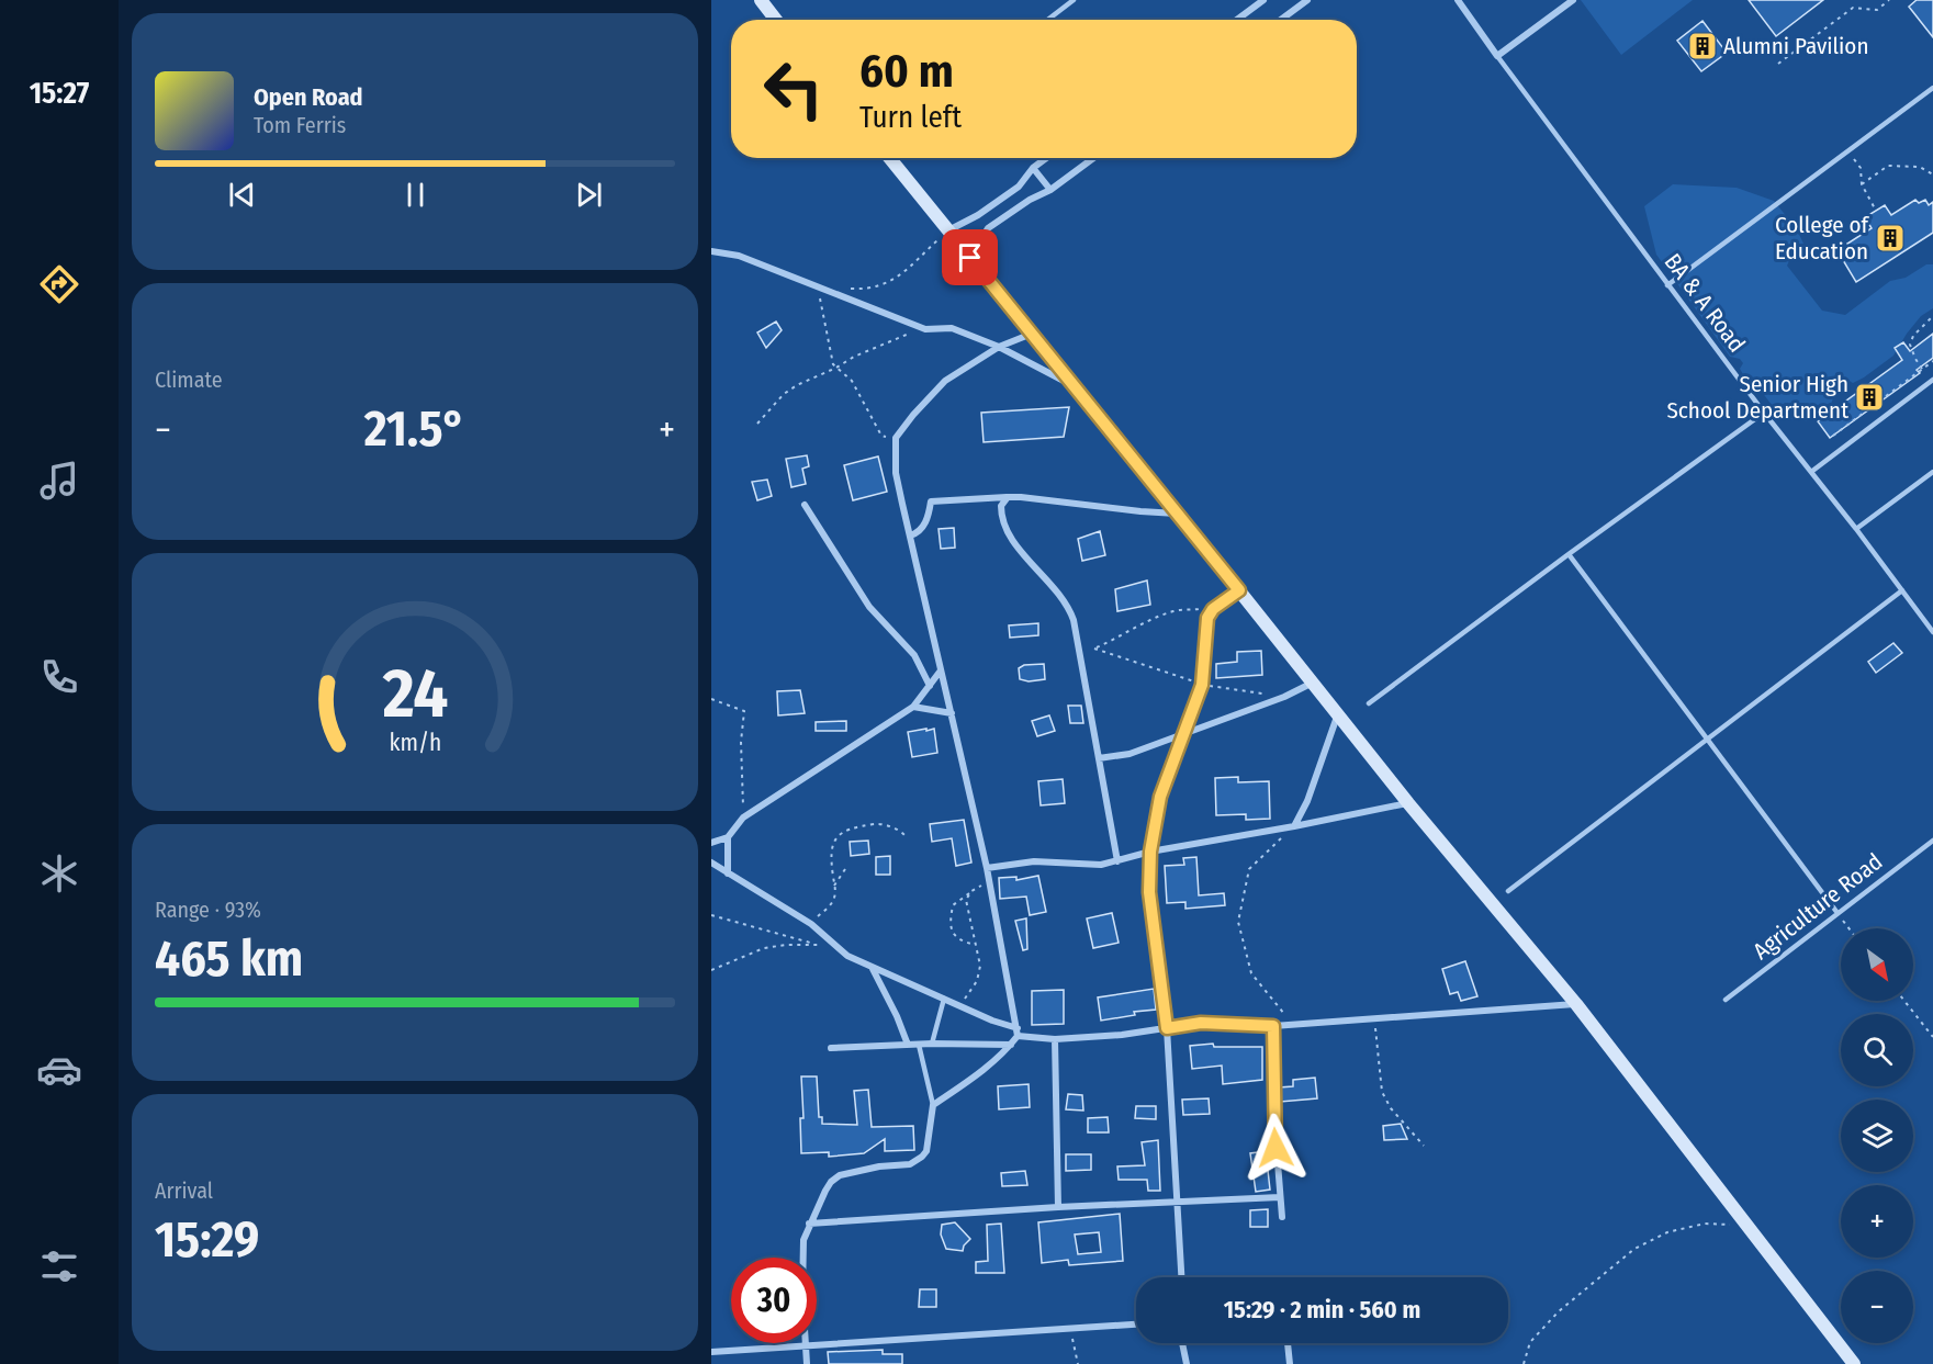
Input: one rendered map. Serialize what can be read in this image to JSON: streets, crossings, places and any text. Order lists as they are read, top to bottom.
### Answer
{
  "streets": {
    "lane": ["BA & A Road", "Agriculture Road"]
  },
  "places": {
    "building": ["Alumni Pavilion", "College of Education", "Senior High School Department"]
  },
  "north": "bottom right",
  "page": {
    "tabs": "15:27",
    "turn": ["60 m", "Turn left"],
    "song": ["Open Road", "Tom Ferris"],
    "tile": [
      "Climate",
      ["Range · 93%", "465 km"],
      ["Arrival", "15:29"]
    ],
    "heat": ["−", "21.5°", "+"],
    "map_buttons": ["+", "−"],
    "limit": "30",
    "trip": "15:29 · 2 min · 560 m",
    "gauge": ["24", "km/h"]
  }
}
